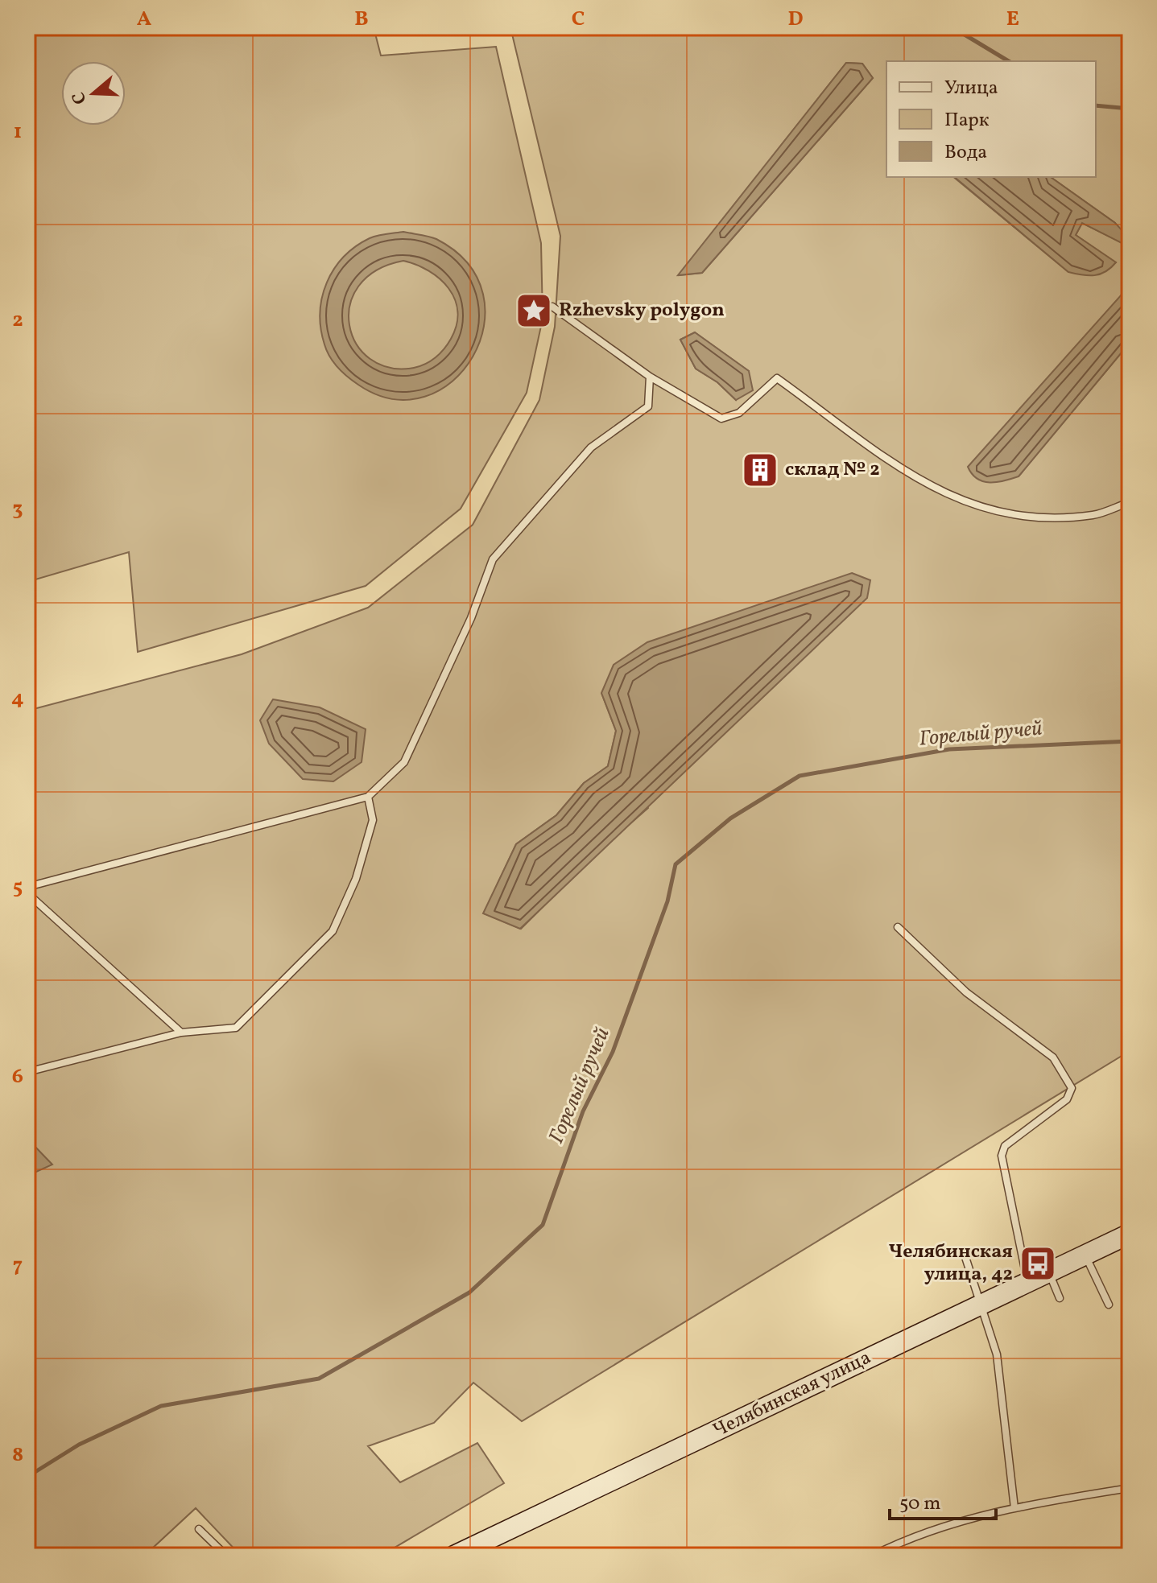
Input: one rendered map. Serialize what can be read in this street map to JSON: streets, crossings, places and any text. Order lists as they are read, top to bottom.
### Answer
{
  "streets": {
    "street": ["Челябинская улица"]
  },
  "water": ["Горелый ручей"],
  "places": {
    "place": ["Rzhevsky polygon"],
    "building": ["склад № 2"],
    "bus stop": ["Челябинская улица, 42"]
  },
  "legend": ["Улица", "Парк", "Вода"],
  "scale_bar": "50 m",
  "north": "left",
  "grid": {
    "columns": [
      "A",
      "B",
      "C",
      "D",
      "E"
    ],
    "rows": [
      "1",
      "2",
      "3",
      "4",
      "5",
      "6",
      "7",
      "8"
    ]
  }
}
